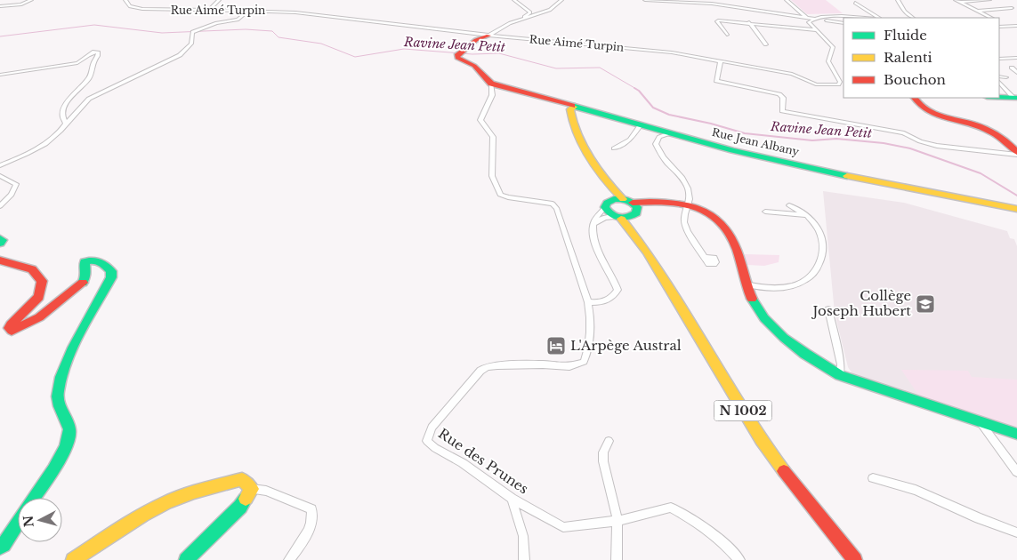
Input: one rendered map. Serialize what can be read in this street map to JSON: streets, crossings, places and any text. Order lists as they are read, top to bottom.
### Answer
{
  "streets": {
    "street": [
      "Rue Aimé Turpin",
      "Rue Jean Albany",
      "N 1002",
      "Rue des Prunes"
    ]
  },
  "crossings": [
    ["Rue Jean Albany", "Rue des Prunes"]
  ],
  "water": ["Ravine Jean Petit"],
  "places": {
    "school or university": ["Collège Joseph Hubert"],
    "hotel": ["L'Arpège Austral"]
  },
  "legend": ["Fluide", "Ralenti", "Bouchon"],
  "north": "left"
}
